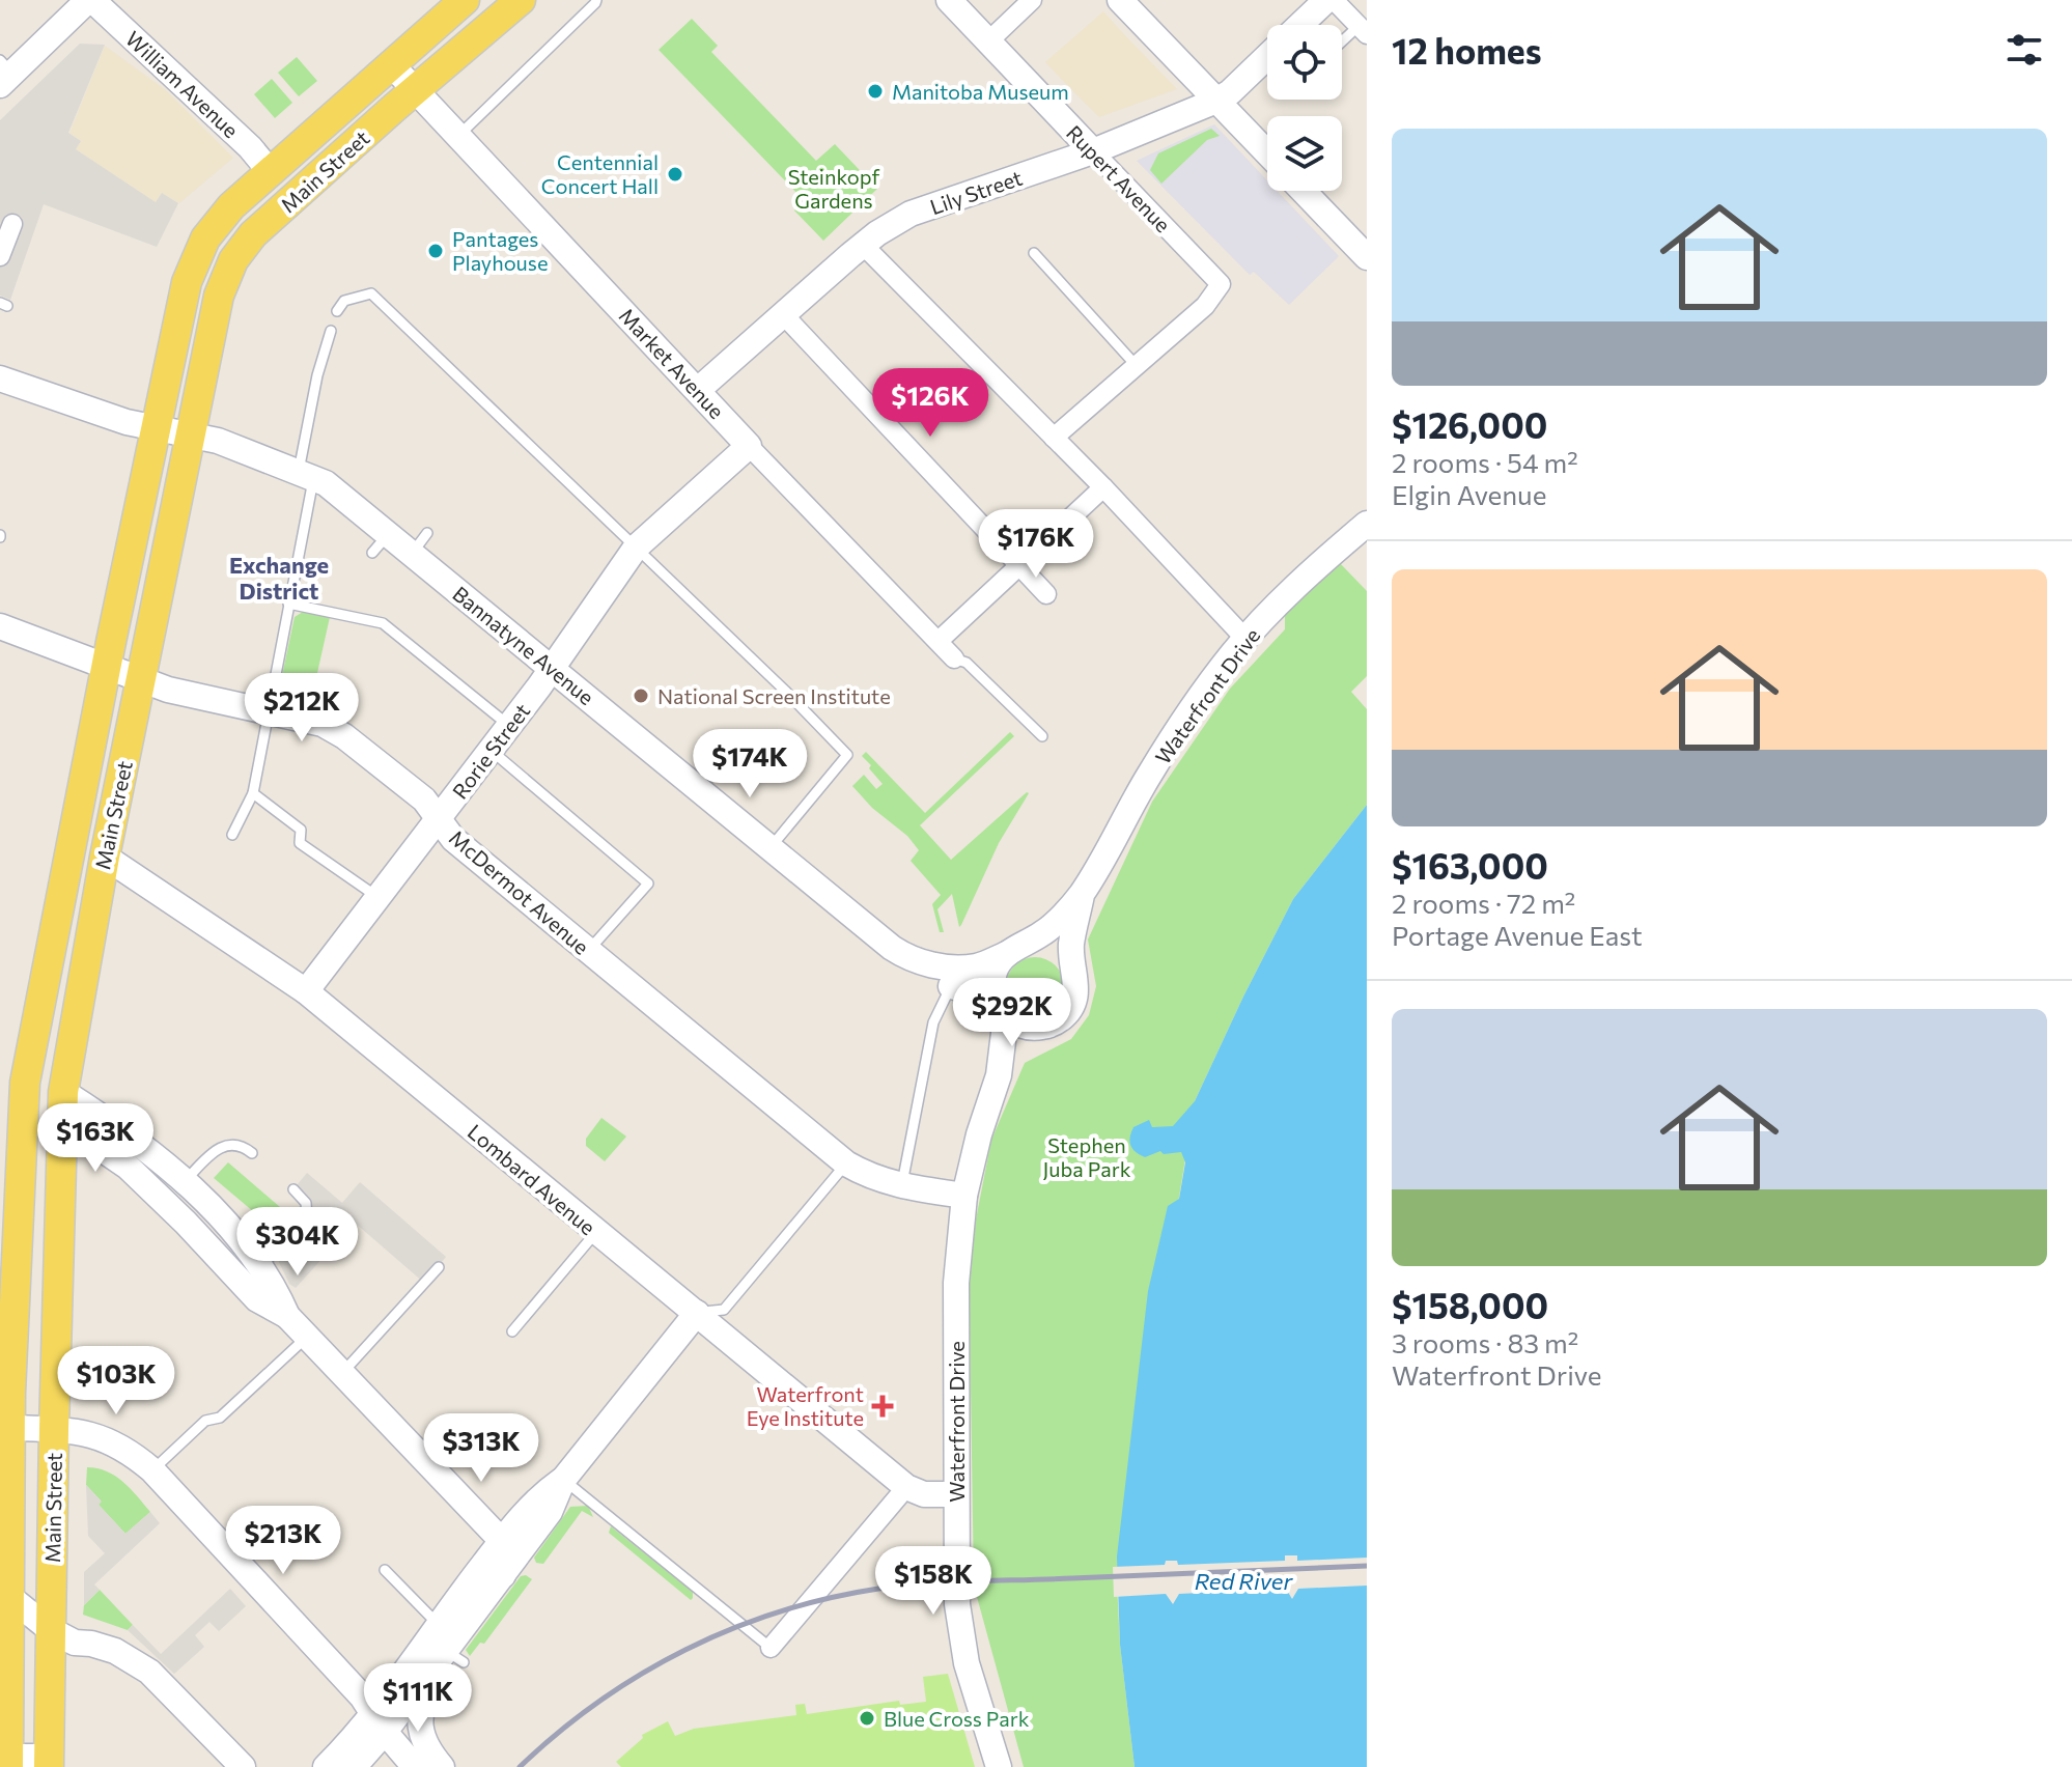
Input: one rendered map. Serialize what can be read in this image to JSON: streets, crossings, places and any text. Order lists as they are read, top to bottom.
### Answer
{
  "streets": {
    "main road": ["Main Street"],
    "street": [
      "William Avenue",
      "Rupert Avenue",
      "Lily Street",
      "Market Avenue",
      "Bannatyne Avenue",
      "Waterfront Drive",
      "Rorie Street",
      "McDermot Avenue",
      "Lombard Avenue"
    ]
  },
  "crossings": [
    ["William Avenue", "Main Street"],
    ["Main Street", "Market Avenue"],
    ["Main Street", "Bannatyne Avenue"],
    ["Main Street", "McDermot Avenue"],
    ["Main Street", "Lombard Avenue"],
    ["Rupert Avenue", "Lily Street"],
    ["Lily Street", "Market Avenue"],
    ["Market Avenue", "Rorie Street"],
    ["Bannatyne Avenue", "Waterfront Drive"],
    ["Bannatyne Avenue", "Rorie Street"],
    ["Waterfront Drive", "McDermot Avenue"],
    ["Waterfront Drive", "Lombard Avenue"],
    ["Rorie Street", "McDermot Avenue"],
    ["Rorie Street", "Lombard Avenue"]
  ],
  "districts": ["Exchange District"],
  "water": ["Red River"],
  "parks": ["Steinkopf Gardens", "Stephen Juba Park"],
  "places": {
    "other": [
      "Manitoba Museum",
      "Centennial Concert Hall",
      "Pantages Playhouse",
      "National Screen Institute",
      "Blue Cross Park"
    ],
    "health": ["Waterfront Eye Institute"]
  },
  "page": {
    "heading": "12 homes",
    "list": [
      {
        "name": "$126,000",
        "note": "2 rooms · 54 m² · Elgin Avenue"
      },
      {
        "name": "$163,000",
        "note": "2 rooms · 72 m² · Portage Avenue East"
      },
      {
        "name": "$158,000",
        "note": "3 rooms · 83 m² · Waterfront Drive"
      }
    ],
    "price": [
      "$126K",
      "$176K",
      "$212K",
      "$174K",
      "$292K",
      "$163K",
      "$304K",
      "$103K",
      "$313K",
      "$213K",
      "$158K",
      "$111K"
    ]
  }
}
